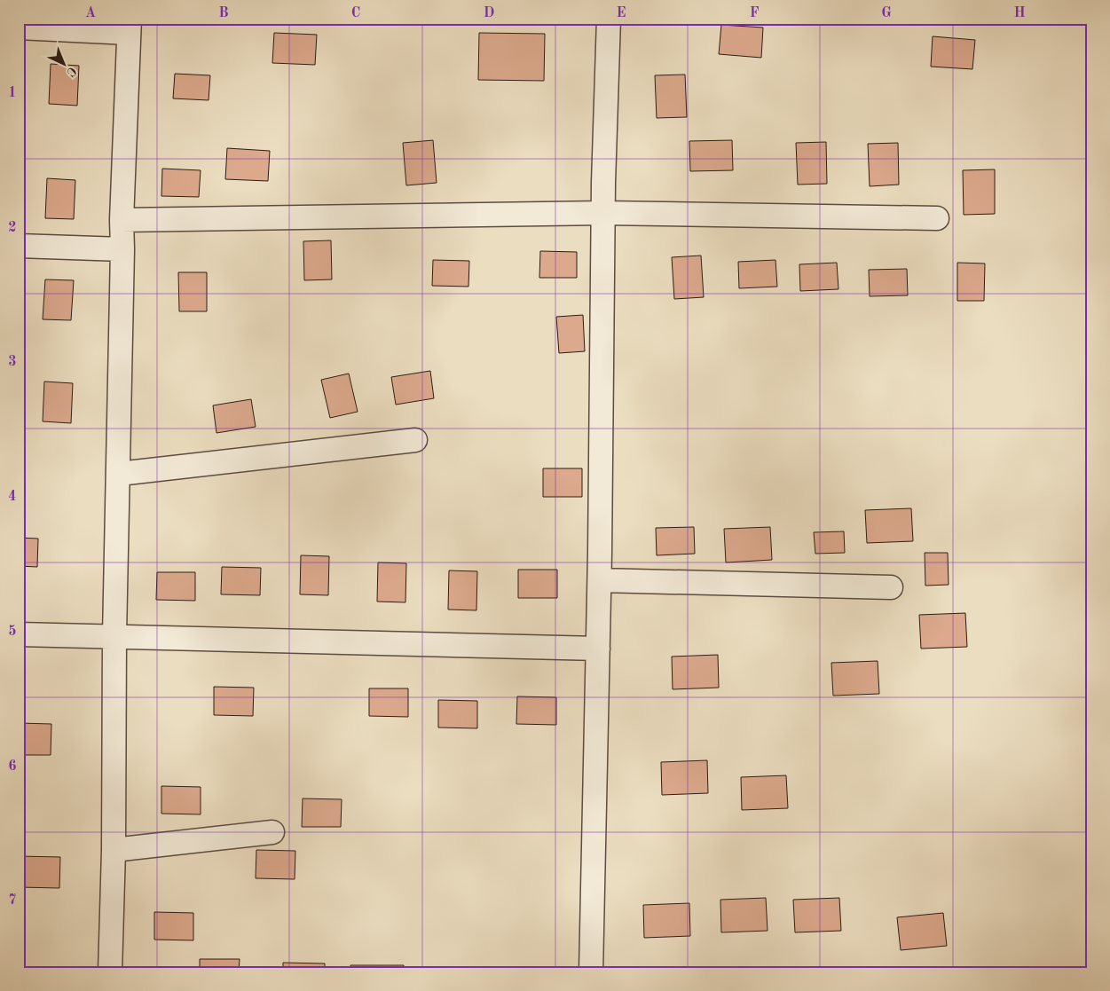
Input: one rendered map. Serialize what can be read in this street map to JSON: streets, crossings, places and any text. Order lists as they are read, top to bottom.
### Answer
{
  "north": "bottom right",
  "grid": {
    "columns": [
      "A",
      "B",
      "C",
      "D",
      "E",
      "F",
      "G",
      "H"
    ],
    "rows": [
      "1",
      "2",
      "3",
      "4",
      "5",
      "6",
      "7"
    ]
  }
}
